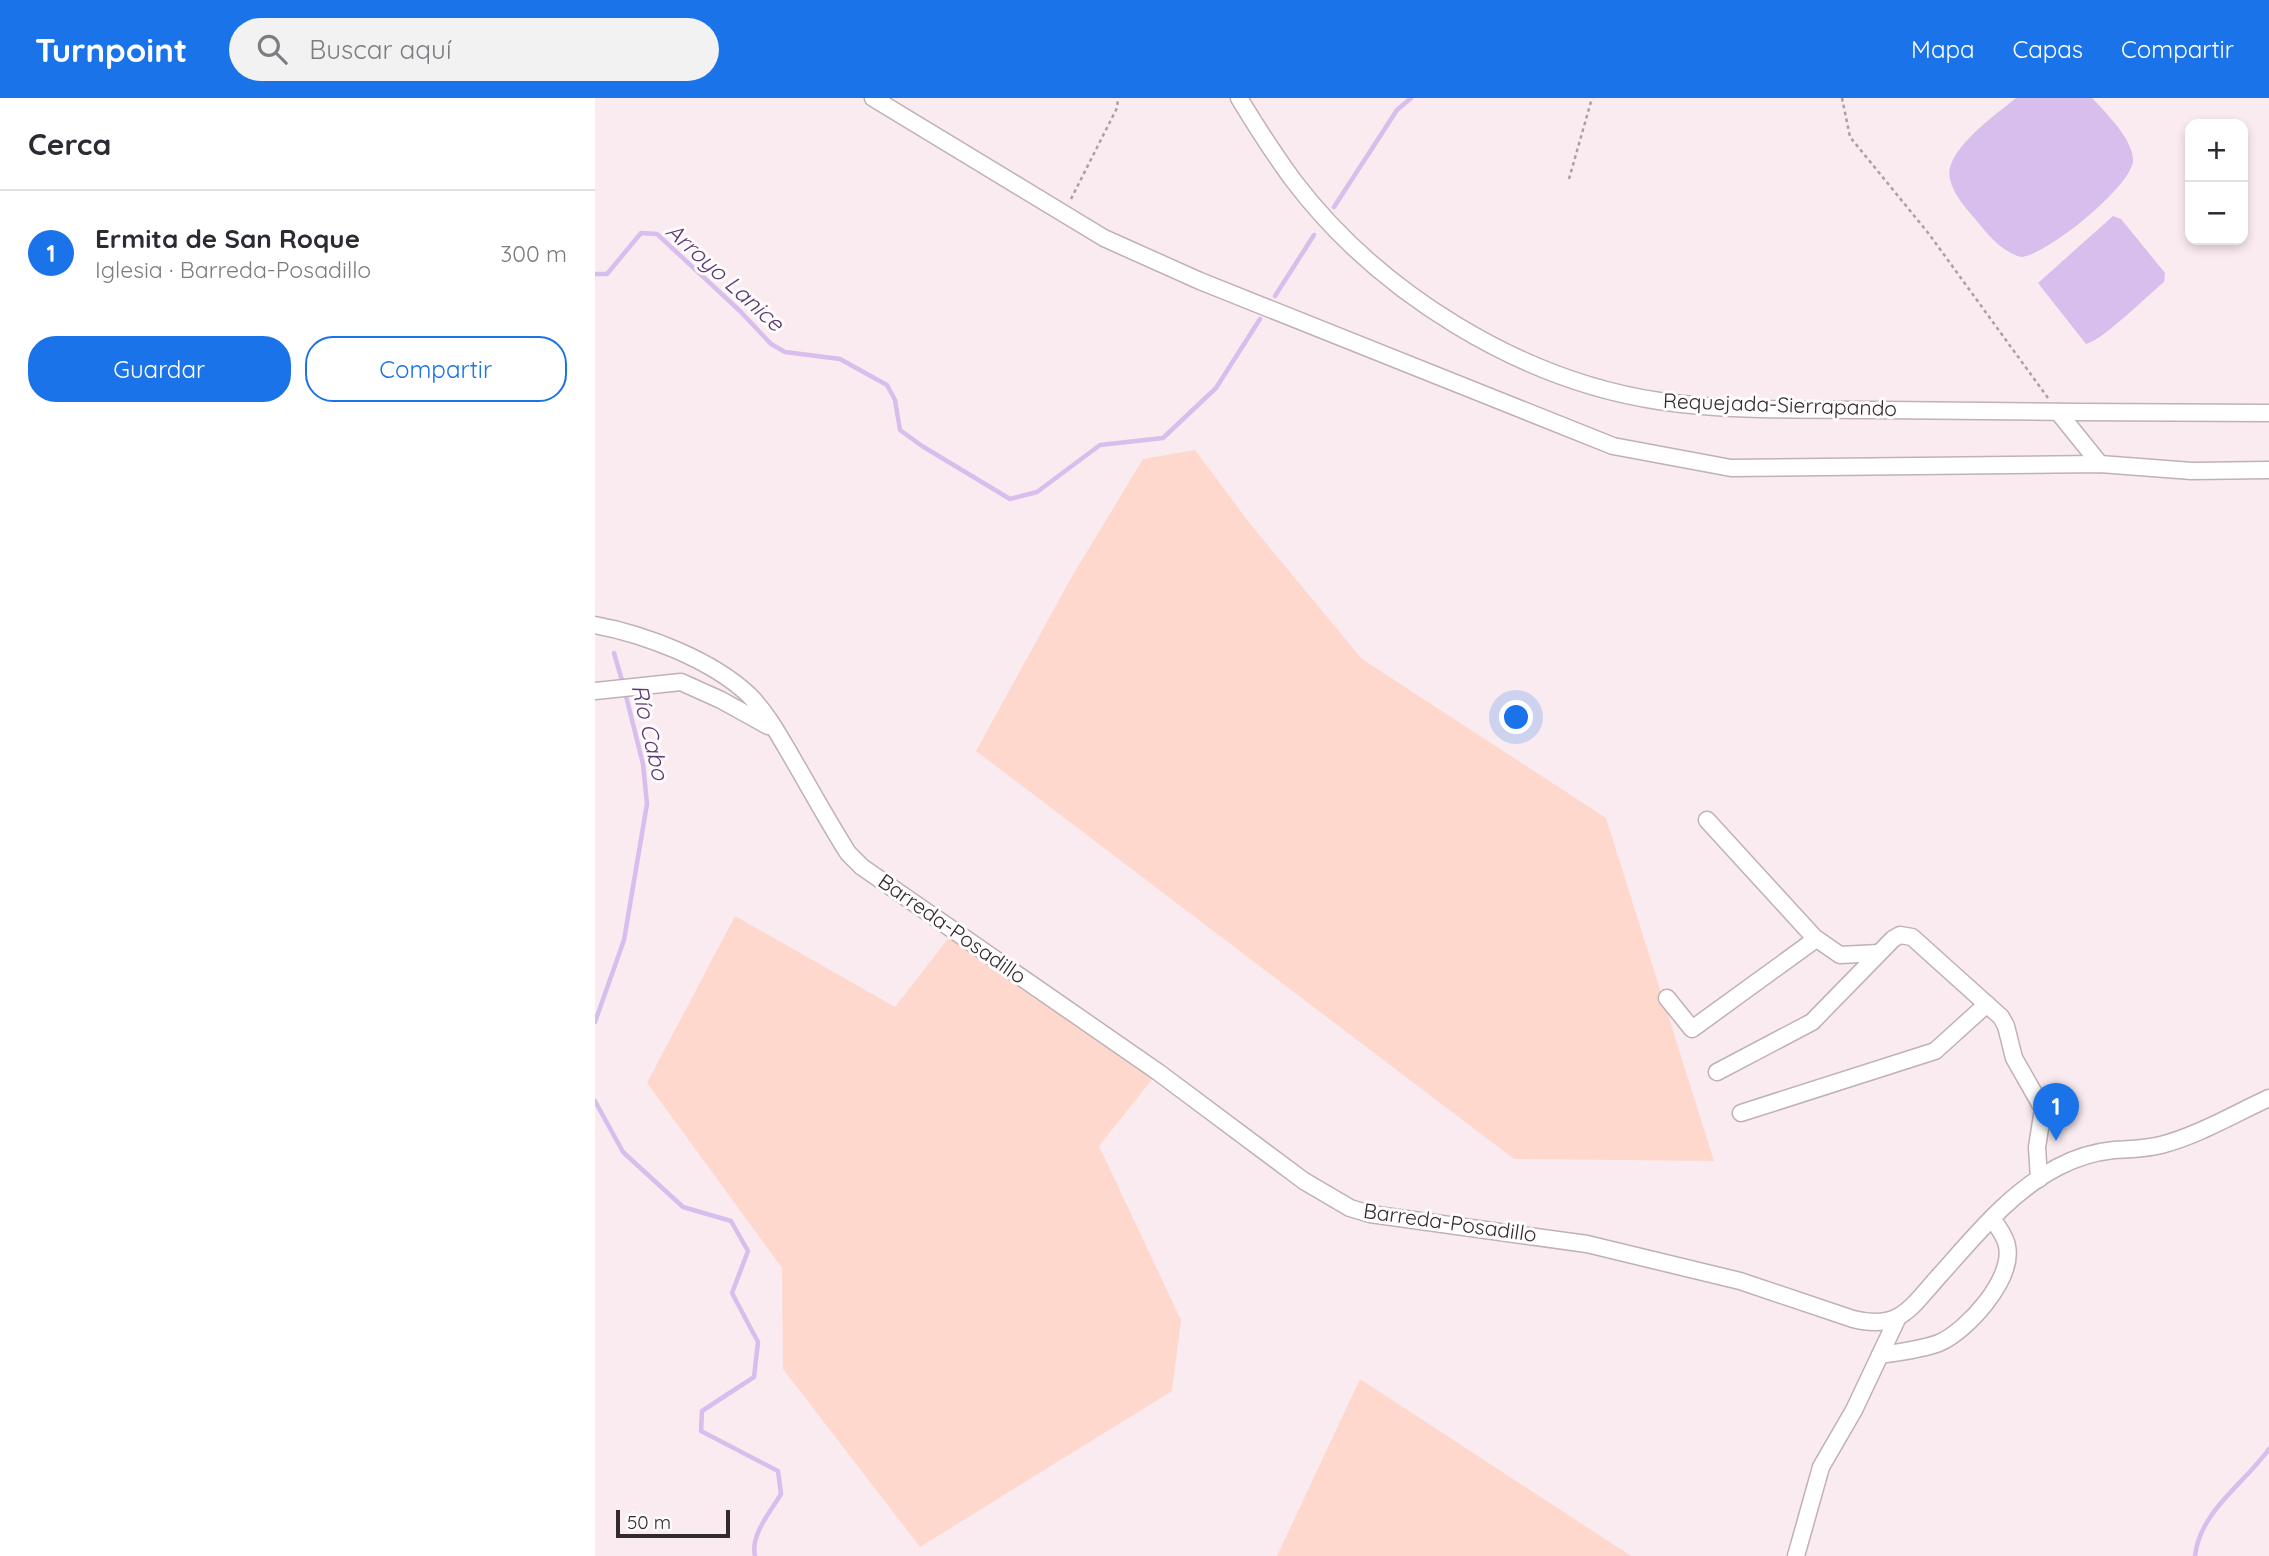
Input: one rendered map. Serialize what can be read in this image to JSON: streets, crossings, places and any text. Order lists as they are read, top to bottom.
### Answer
{
  "streets": {
    "street": ["Requejada-Sierrapando", "Barreda-Posadillo"]
  },
  "water": ["Arroyo Lanice", "Río Cabo"],
  "scale_bar": "50 m",
  "page": {
    "header": "Turnpoint",
    "search": "Buscar aquí",
    "nav": ["Mapa", "Capas", "Compartir"],
    "heading": "Cerca",
    "map_buttons": ["+", "−"],
    "list": [
      {
        "mark": "1",
        "name": "Ermita de San Roque",
        "note": "Iglesia · Barreda-Posadillo",
        "value": "300 m"
      }
    ],
    "buttons": ["Guardar", "Compartir"],
    "pins": "1",
    "scale": "50 m"
  }
}
